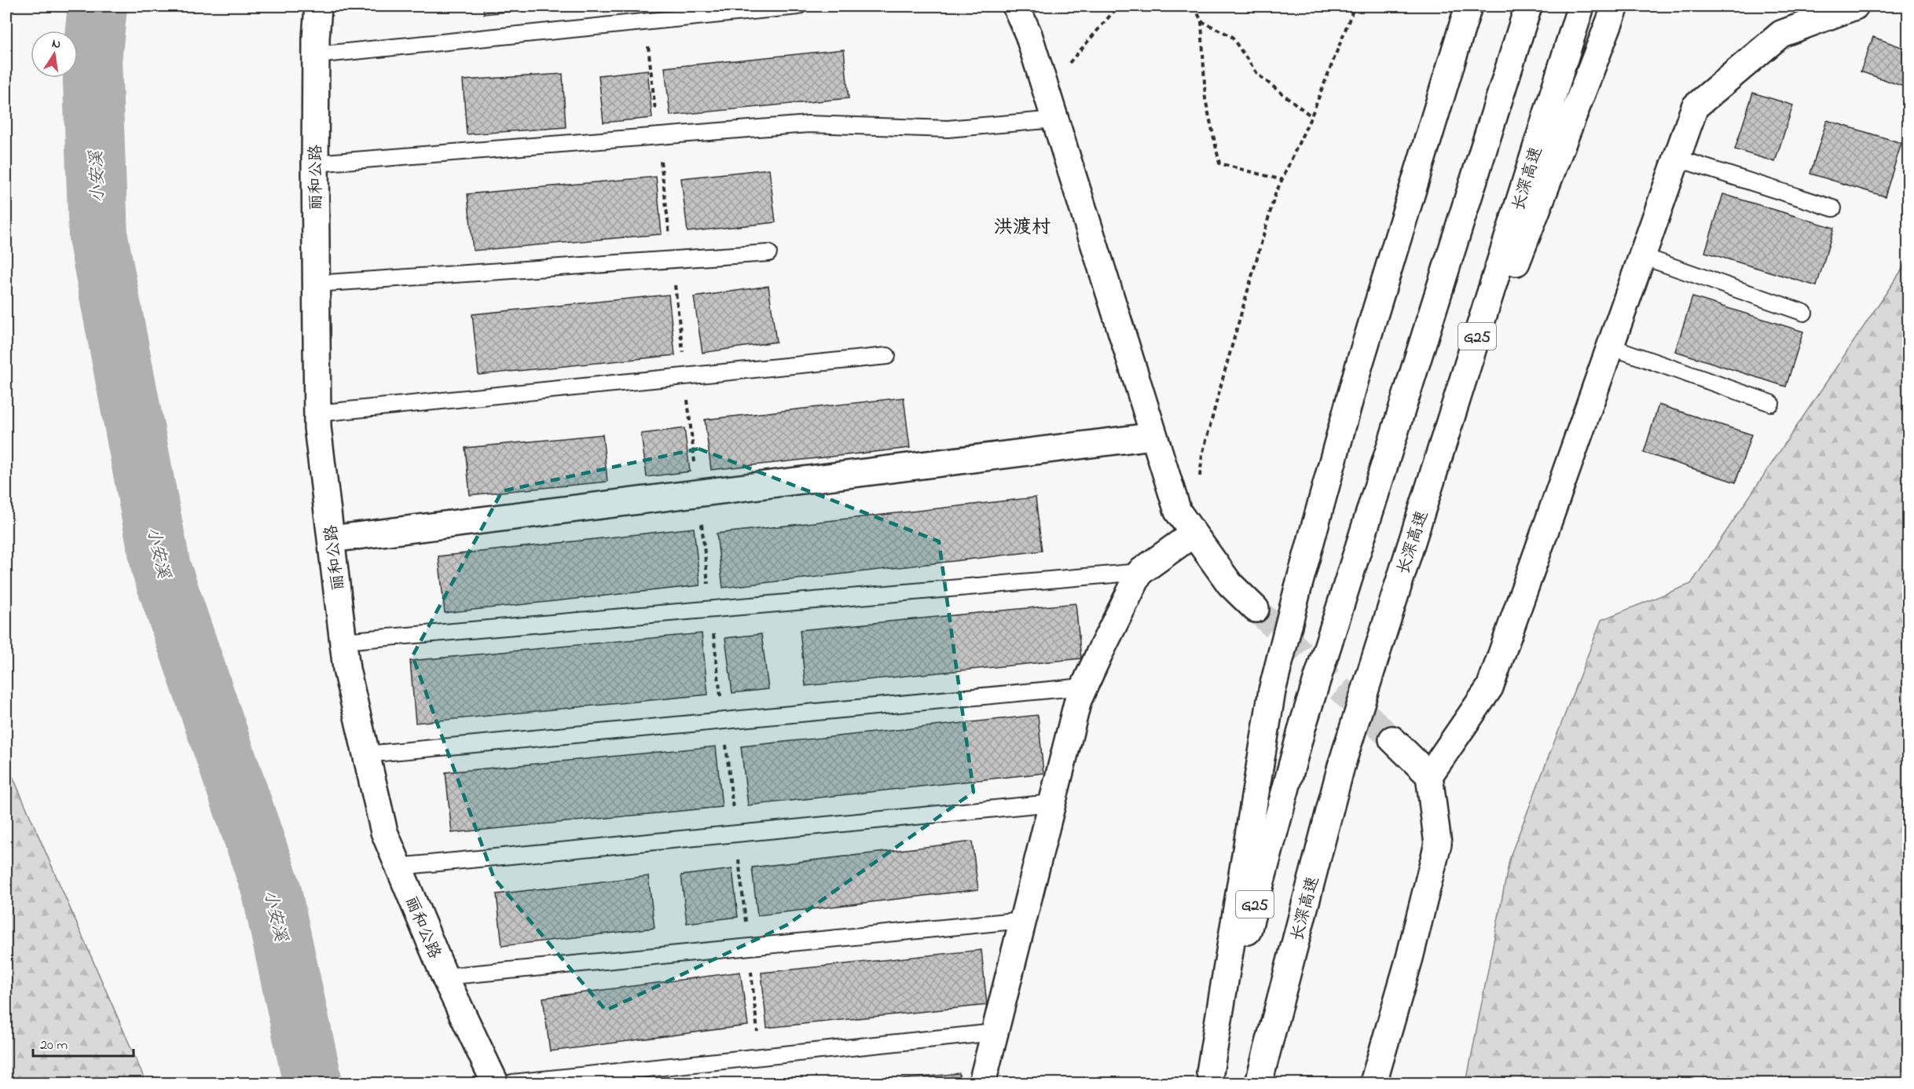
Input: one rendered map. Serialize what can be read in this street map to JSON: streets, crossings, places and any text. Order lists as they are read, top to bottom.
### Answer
{
  "streets": {
    "main road": ["丽和公路", "长深高速", "G25"]
  },
  "districts": ["洪渡村"],
  "water": ["小安溪"],
  "scale_bar": "20 m",
  "north": "top"
}
